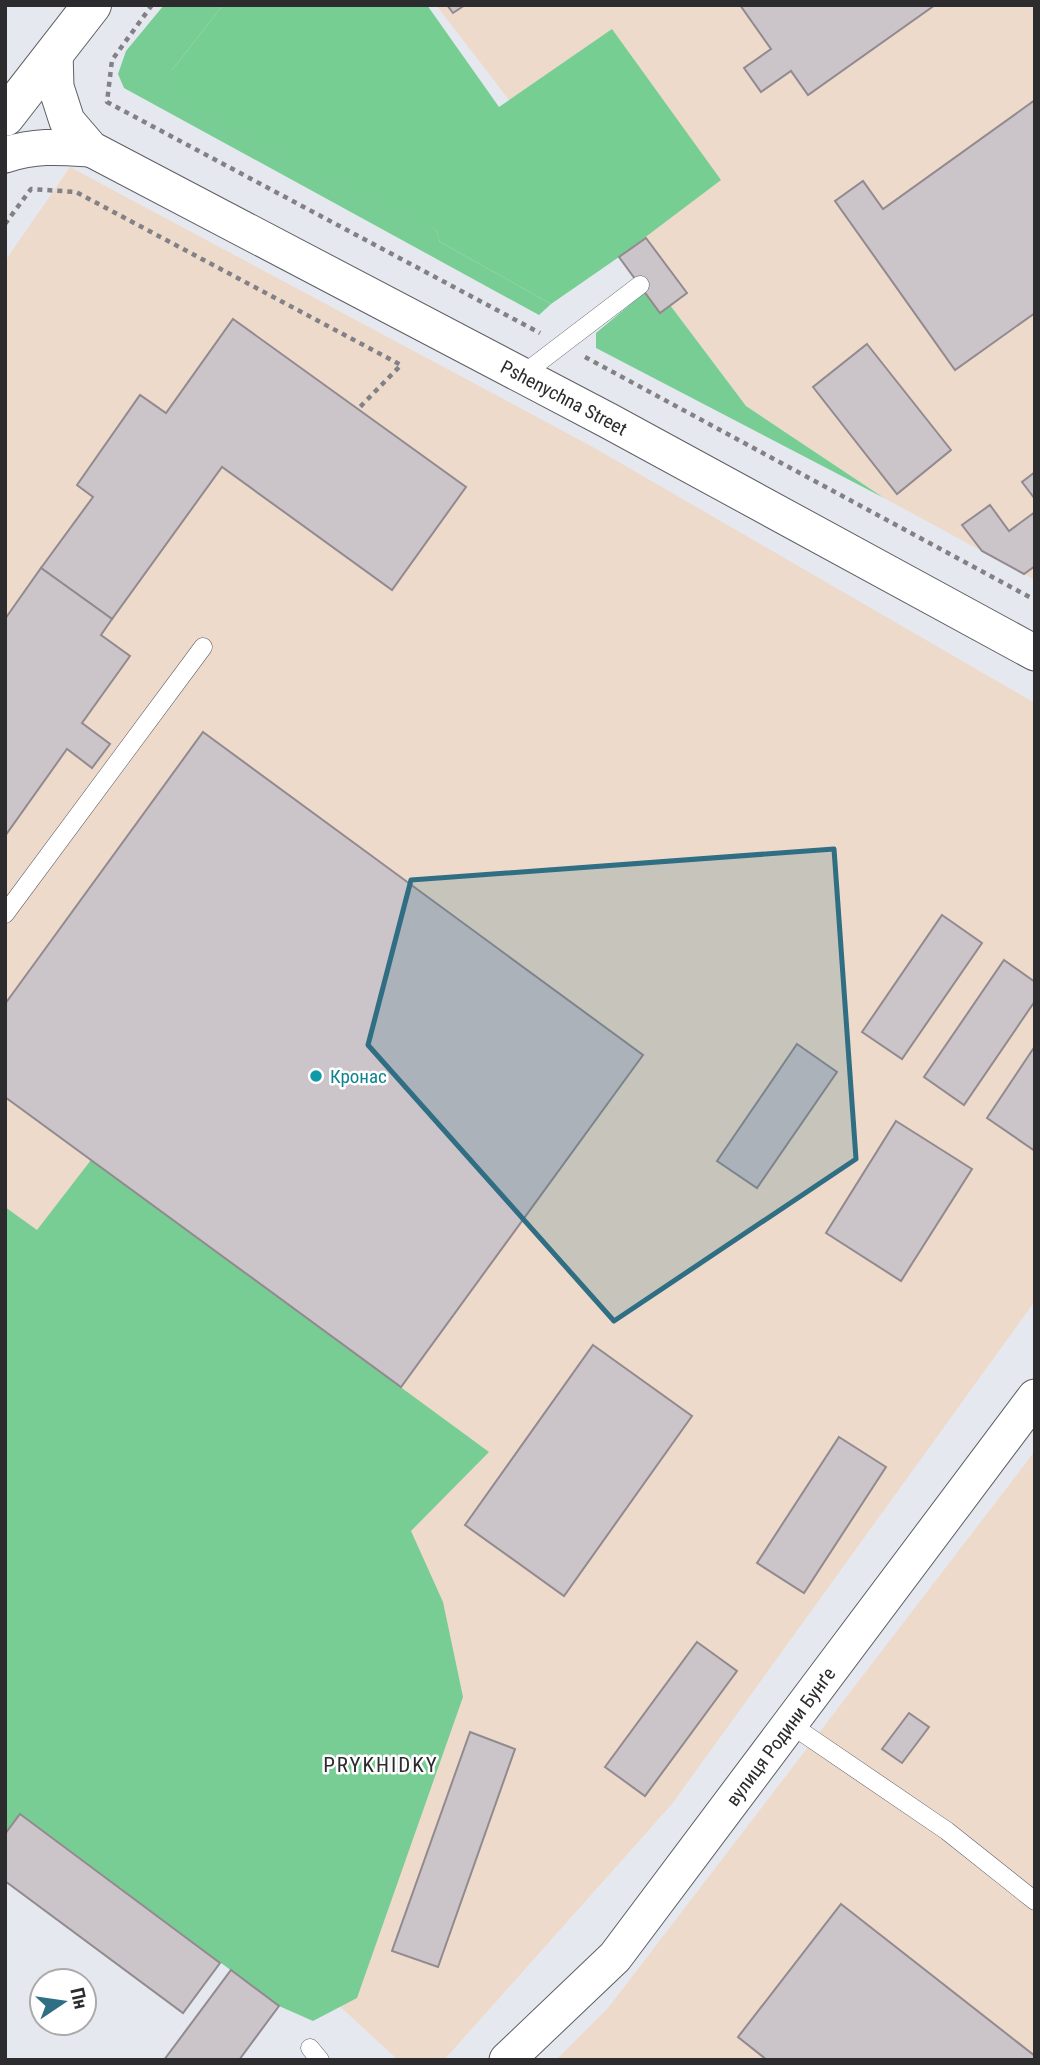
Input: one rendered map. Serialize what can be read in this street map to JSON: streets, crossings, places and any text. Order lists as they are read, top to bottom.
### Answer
{
  "streets": {
    "street": ["Pshenychna Street", "вулиця Родини Бунґе"]
  },
  "districts": ["PRYKHIDKY"],
  "places": ["Кронас"],
  "north": "right"
}
